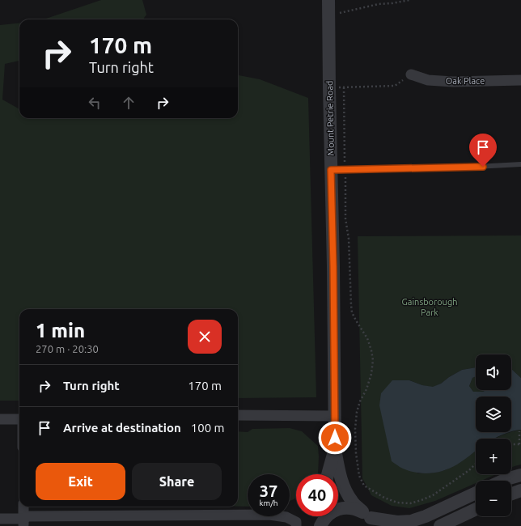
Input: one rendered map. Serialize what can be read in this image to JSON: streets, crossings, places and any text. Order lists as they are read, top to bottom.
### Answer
{
  "streets": {
    "street": ["Oak Place", "Mount Petrie Road"]
  },
  "parks": ["Gainsborough Park"],
  "page": {
    "turn": ["170 m", "Turn right"],
    "heading": ["1 min", "270 m · 20:30"],
    "map_buttons": ["+", "−"],
    "list": [
      {
        "name": "Turn right",
        "value": "170 m"
      },
      {
        "name": "Arrive at destination",
        "value": "100 m"
      }
    ],
    "buttons": ["Exit", "Share"],
    "speed": "37 km/h",
    "limit": "40"
  }
}
